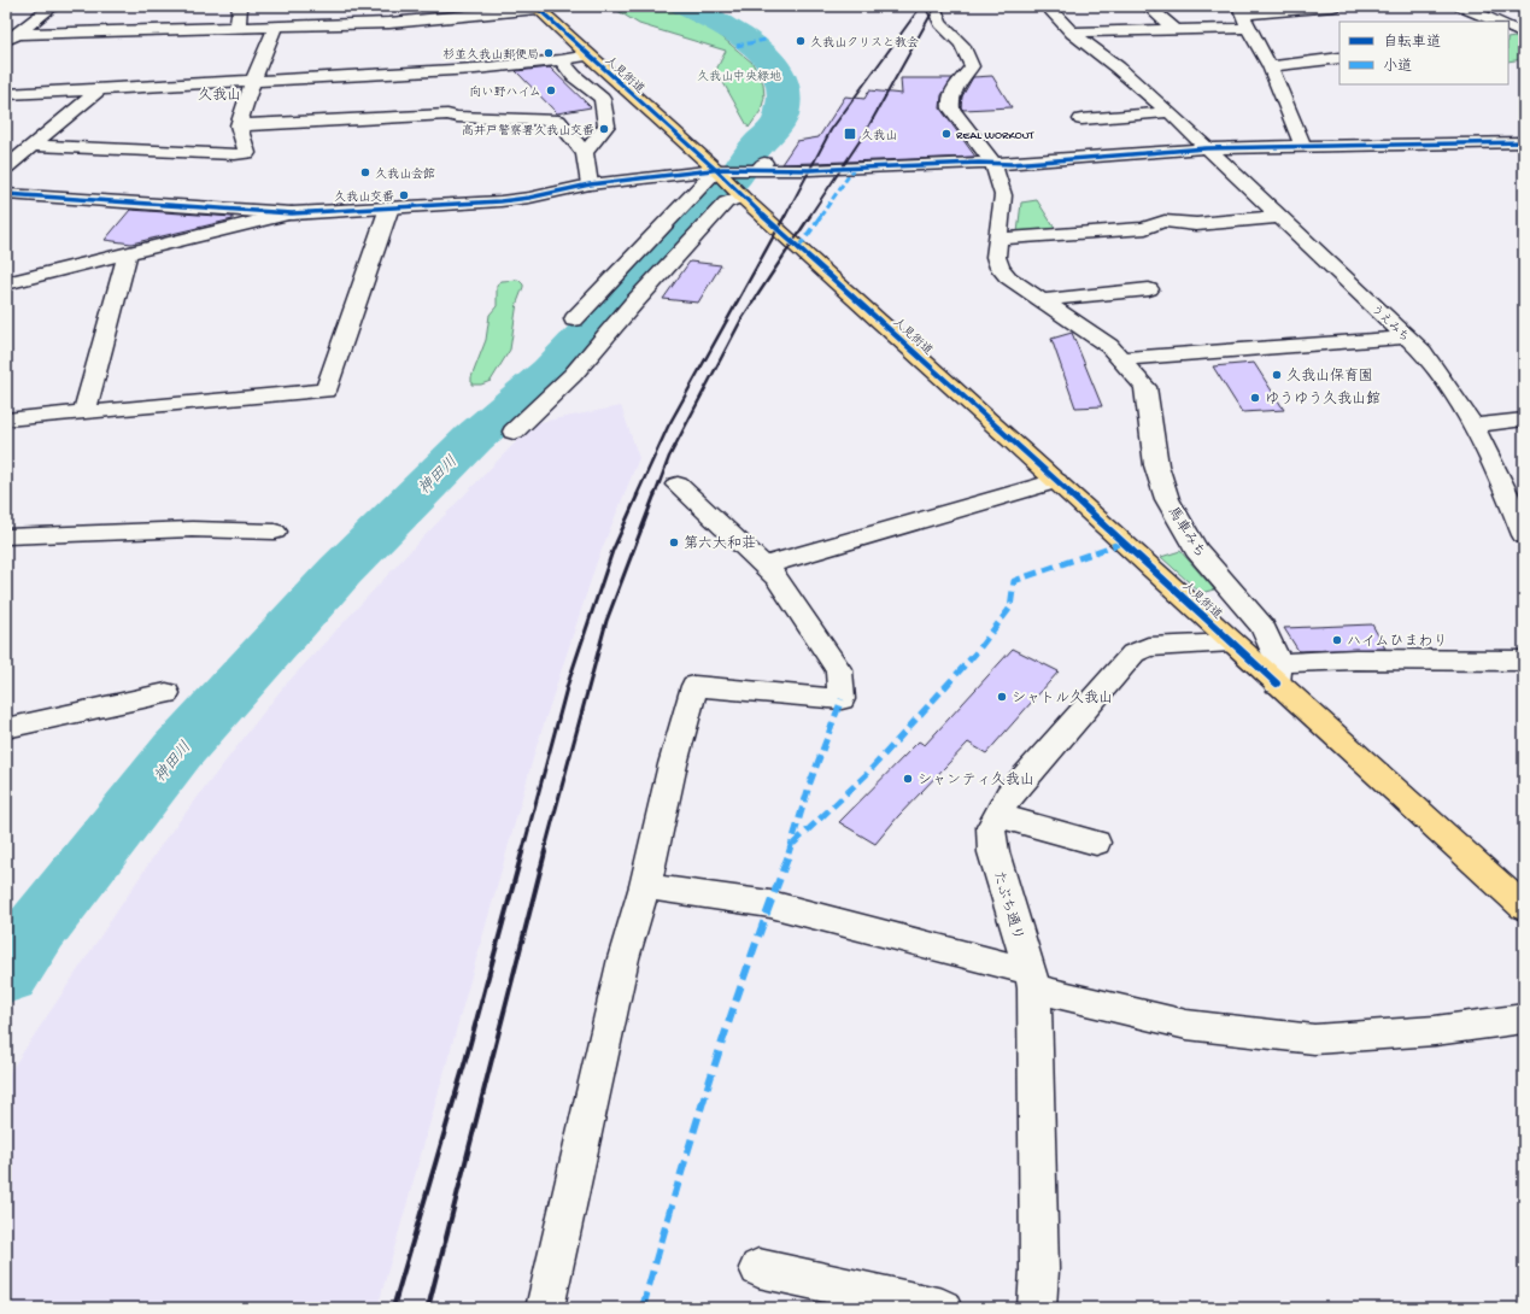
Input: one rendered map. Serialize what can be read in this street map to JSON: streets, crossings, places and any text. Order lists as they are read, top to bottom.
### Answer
{
  "streets": {
    "main road": ["人見街道"],
    "street": ["うえみち", "馬車みち", "たぶち通り"]
  },
  "crossings": [
    ["人見街道", "馬車みち"],
    ["人見街道", "たぶち通り"]
  ],
  "districts": ["久我山"],
  "water": ["神田川"],
  "parks": ["久我山中央緑地"],
  "places": {
    "other": [
      "久我山クリスと教会",
      "杉並久我山郵便局",
      "向い野ハイム",
      "高井戸警察署久我山交番",
      "REAL WORKOUT",
      "久我山会館",
      "久我山交番",
      "久我山保育園",
      "ゆうゆう久我山館",
      "第六大和荘",
      "ハイムひまわり",
      "シャトル久我山",
      "シャンティ久我山"
    ],
    "transit": ["久我山"]
  },
  "legend": ["自転車道", "小道"]
}
